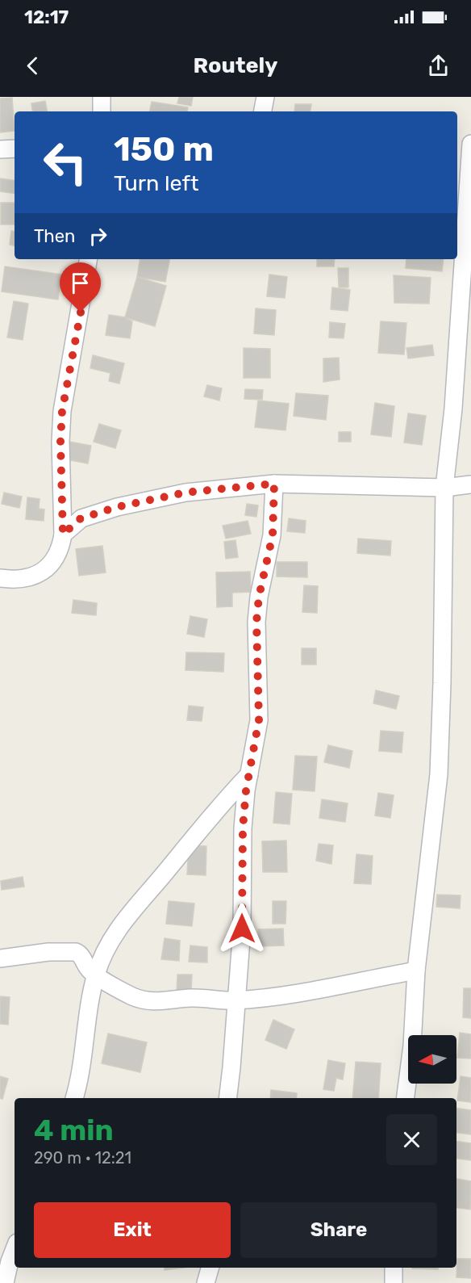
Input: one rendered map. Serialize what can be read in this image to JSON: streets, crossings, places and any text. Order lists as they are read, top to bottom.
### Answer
{
  "north": "left",
  "page": {
    "status": "12:17",
    "header": "Routely",
    "turn": ["150 m", "Turn left"],
    "then": "Then",
    "heading": ["4 min", "290 m · 12:21"],
    "buttons": ["Exit", "Share"]
  }
}
